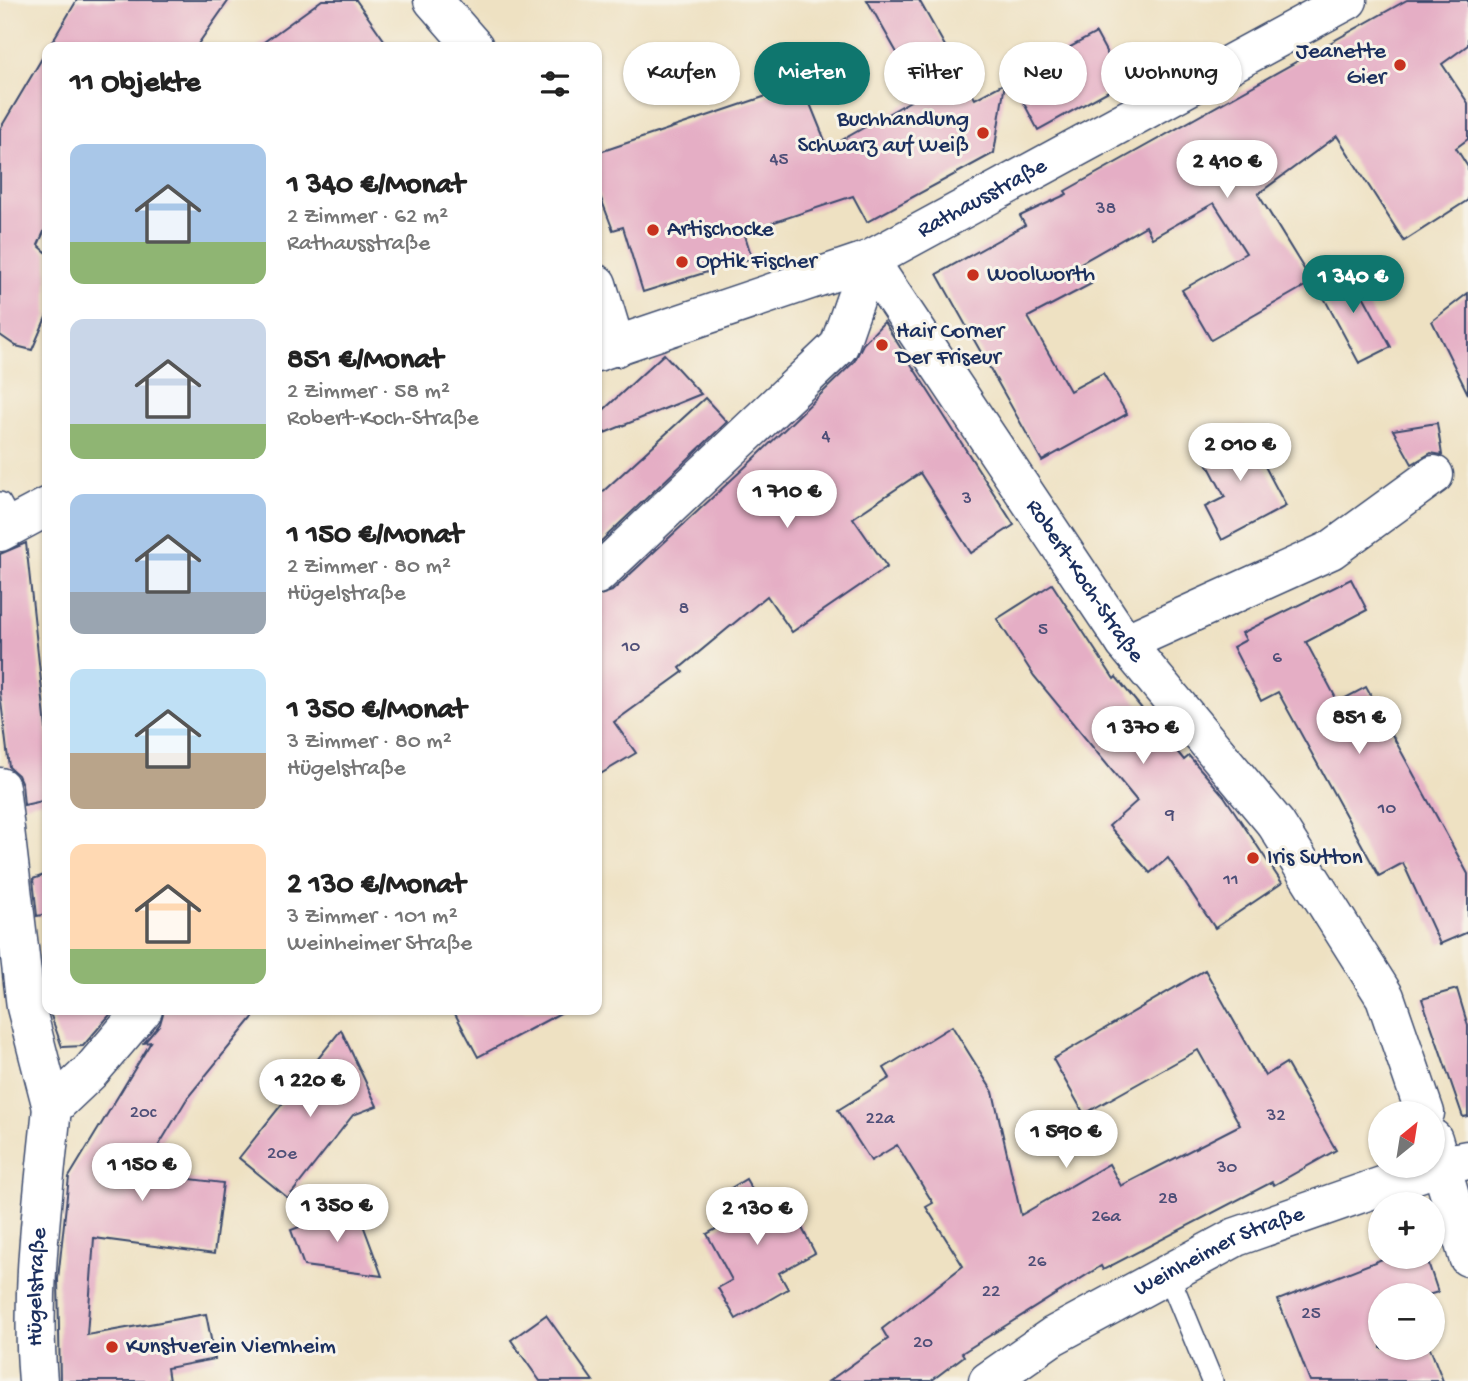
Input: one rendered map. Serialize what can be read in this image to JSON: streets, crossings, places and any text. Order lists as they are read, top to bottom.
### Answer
{
  "streets": {
    "street": [
      "Rathausstraße",
      "Robert-Koch-Straße",
      "Weinheimer Straße",
      "Hügelstraße"
    ]
  },
  "crossings": [
    ["Rathausstraße", "Robert-Koch-Straße"]
  ],
  "places": [
    "Jeanette Gier",
    "Buchhandlung Schwarz auf Weiß",
    "Artischocke",
    "Optik Fischer",
    "Woolworth",
    "Hair Corner Der Friseur",
    "Iris Sutton",
    "Kunstverein Viernheim"
  ],
  "house_numbers": [
    "45",
    "38",
    "4",
    "3",
    "8",
    "5",
    "10",
    "6",
    "10",
    "9",
    "11",
    "20c",
    "32",
    "22a",
    "20e",
    "30",
    "28",
    "26a",
    "26",
    "22",
    "25",
    "20"
  ],
  "north": "top right",
  "page": {
    "chip": [
      "Kaufen",
      "Mieten",
      "Filter",
      "Neu",
      "Wohnung"
    ],
    "heading": "11 Objekte",
    "list": [
      {
        "name": "1 340 €/Monat",
        "note": "2 Zimmer · 62 m² · Rathausstraße"
      },
      {
        "name": "851 €/Monat",
        "note": "2 Zimmer · 58 m² · Robert-Koch-Straße"
      },
      {
        "name": "1 150 €/Monat",
        "note": "2 Zimmer · 80 m² · Hügelstraße"
      },
      {
        "name": "1 350 €/Monat",
        "note": "3 Zimmer · 80 m² · Hügelstraße"
      },
      {
        "name": "2 130 €/Monat",
        "note": "3 Zimmer · 101 m² · Weinheimer Straße"
      }
    ],
    "price": [
      "2 410 €",
      "1 340 €",
      "2 010 €",
      "1 710 €",
      "851 €",
      "1 370 €",
      "1 220 €",
      "1 590 €",
      "1 150 €",
      "1 350 €",
      "2 130 €"
    ],
    "map_buttons": ["+", "−"]
  }
}
